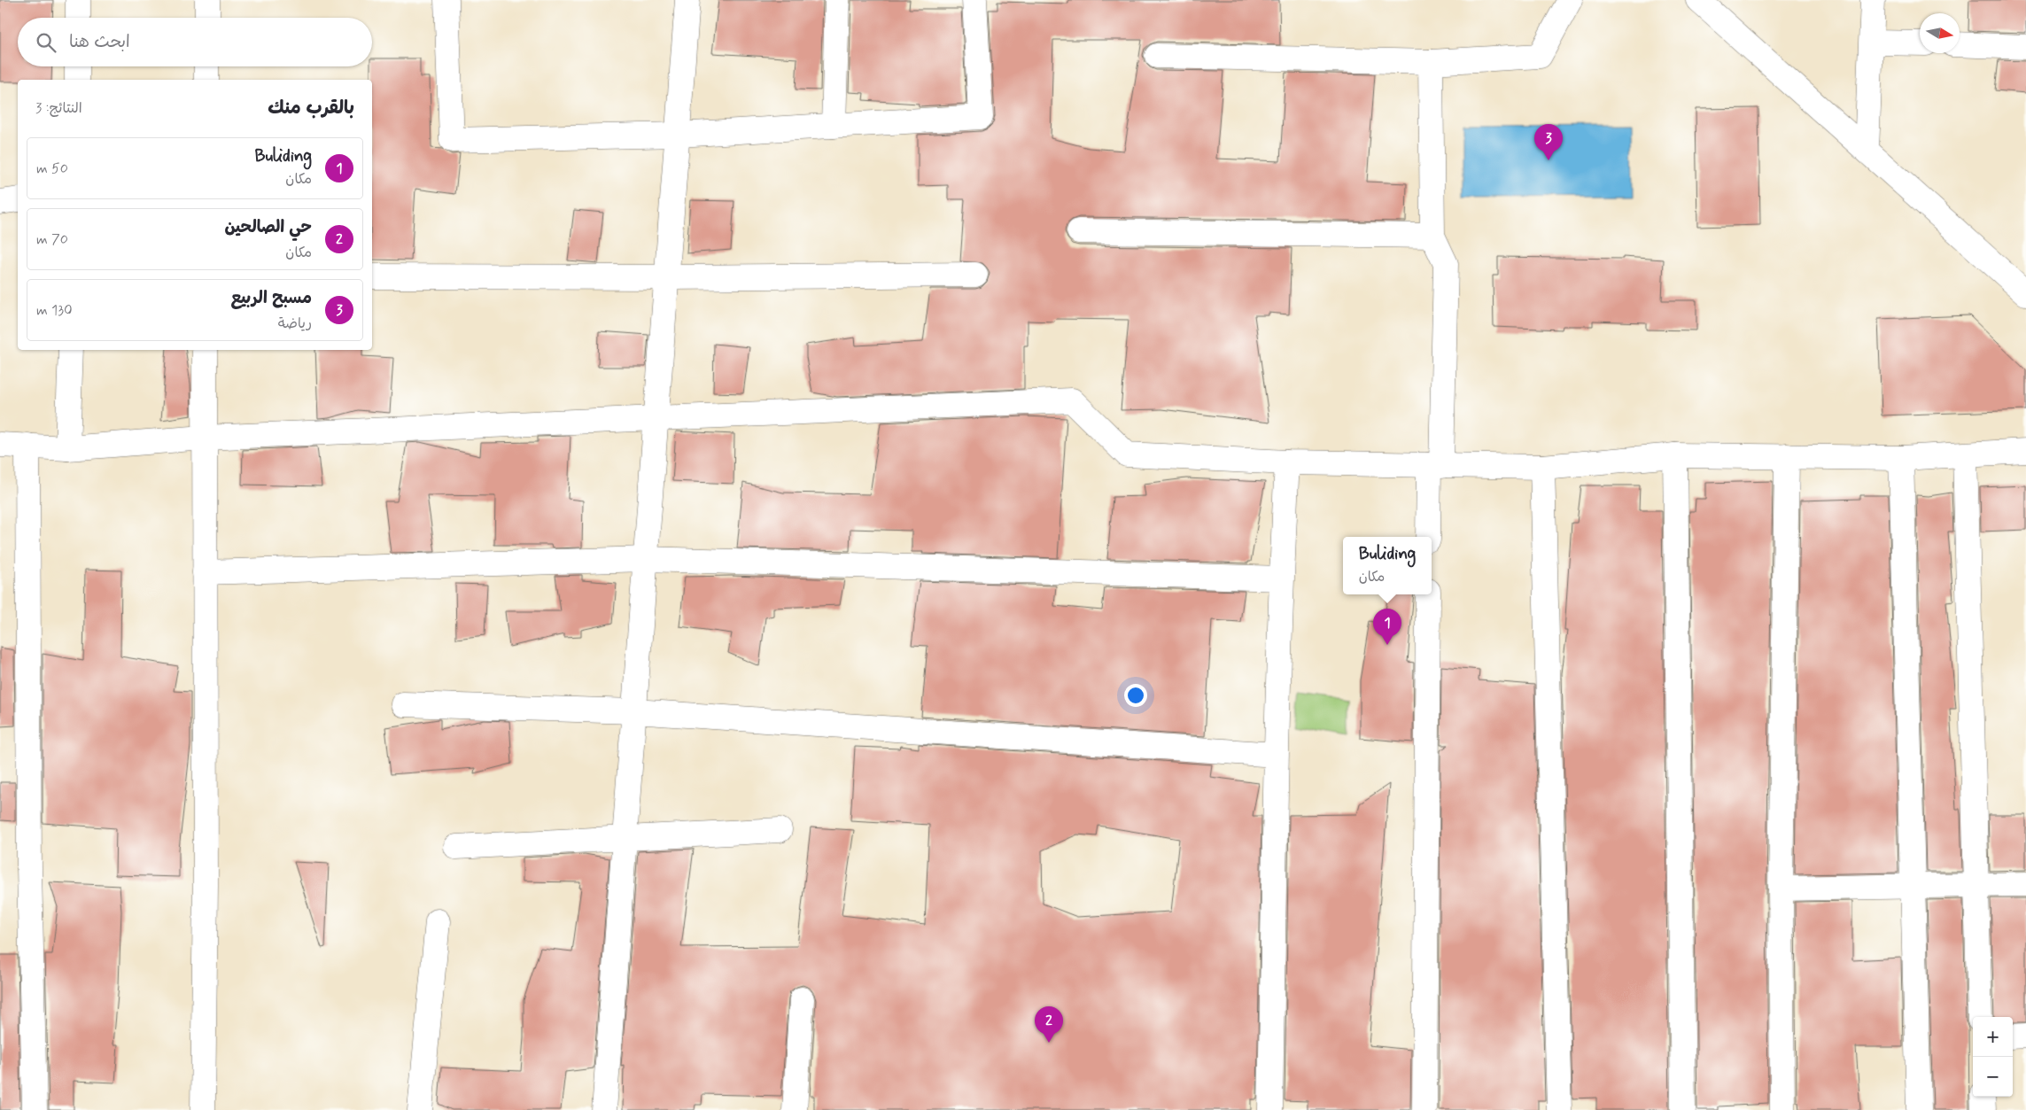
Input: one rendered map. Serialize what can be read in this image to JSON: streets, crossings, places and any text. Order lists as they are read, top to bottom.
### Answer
{
  "north": "right",
  "page": {
    "search": "ابحث هنا",
    "heading": ["بالقرب منك", "النتائج: 3"],
    "pins": ["3", "1", "2"],
    "list": [
      {
        "mark": "1",
        "name": "Buliding",
        "note": "مكان",
        "value": "50 m"
      },
      {
        "mark": "2",
        "name": "حي الصالحين",
        "note": "مكان",
        "value": "70 m"
      },
      {
        "mark": "3",
        "name": "مسبح الربيع",
        "note": "رياضة",
        "value": "130 m"
      }
    ],
    "popup": ["Buliding", "مكان"],
    "map_buttons": ["+", "−"]
  }
}
